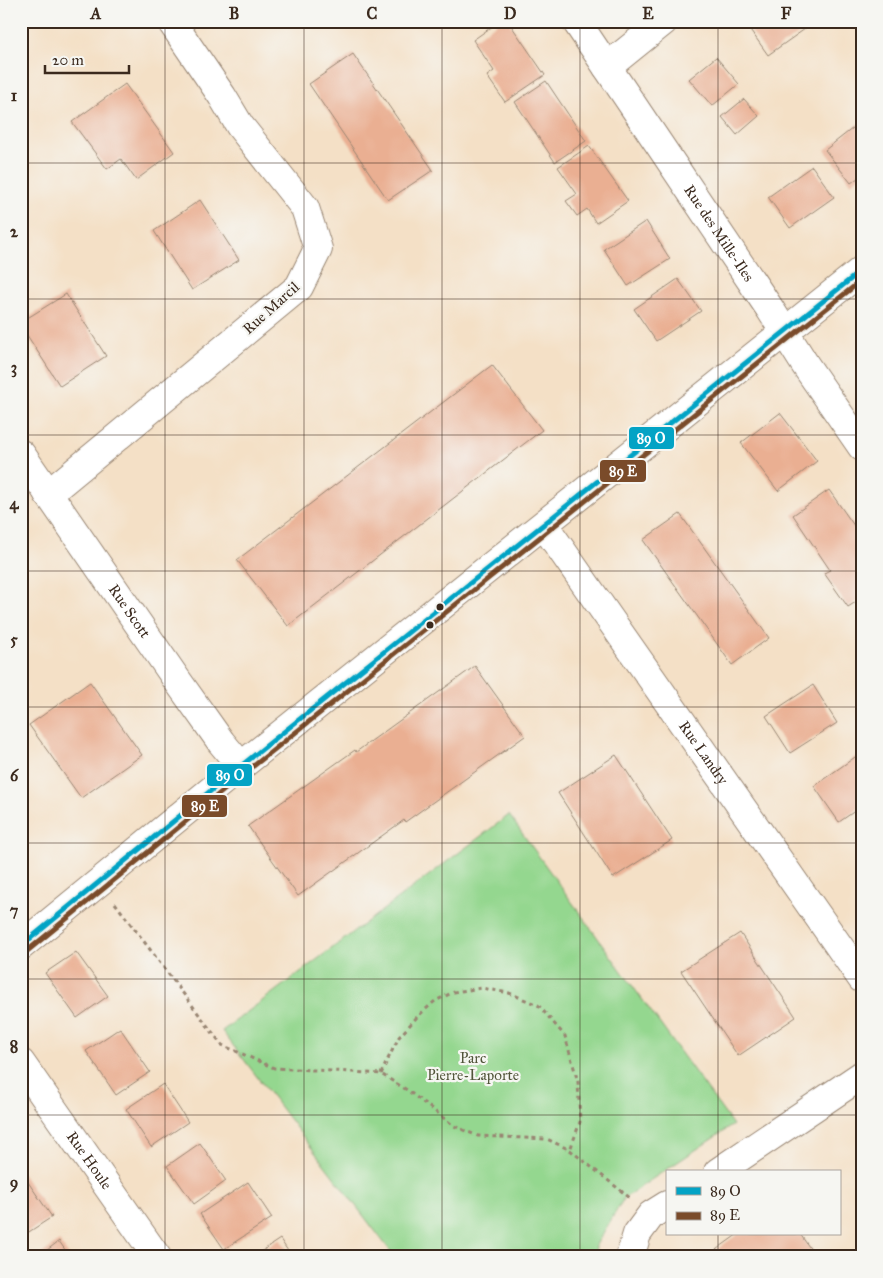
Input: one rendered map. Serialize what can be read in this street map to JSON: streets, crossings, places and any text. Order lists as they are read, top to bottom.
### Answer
{
  "streets": {
    "street": [
      "Rue des Mille-Iles",
      "Rue Marcil",
      "Rue Scott",
      "Rue Landry",
      "Rue Houle"
    ]
  },
  "crossings": [
    ["Rue Marcil", "Rue Scott"]
  ],
  "parks": ["Parc Pierre-Laporte"],
  "legend": ["89 O", "89 E"],
  "scale_bar": "20 m",
  "grid": {
    "columns": [
      "A",
      "B",
      "C",
      "D",
      "E",
      "F"
    ],
    "rows": [
      "1",
      "2",
      "3",
      "4",
      "5",
      "6",
      "7",
      "8",
      "9"
    ]
  }
}
